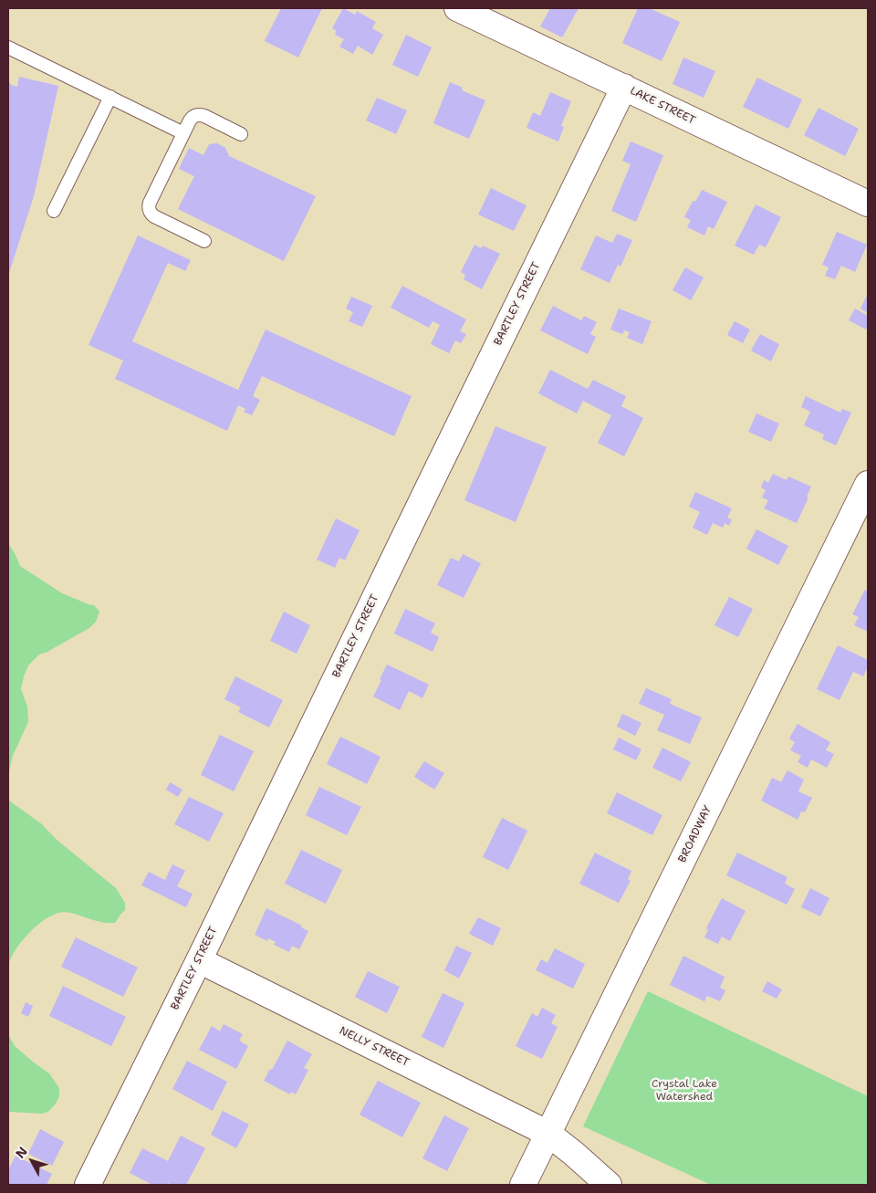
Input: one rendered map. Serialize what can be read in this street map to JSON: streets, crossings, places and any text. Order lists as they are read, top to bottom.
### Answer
{
  "streets": {
    "street": [
      "LAKE STREET",
      "BARTLEY STREET",
      "BROADWAY",
      "NELLY STREET"
    ]
  },
  "crossings": [
    ["LAKE STREET", "BARTLEY STREET"],
    ["BARTLEY STREET", "NELLY STREET"],
    ["BROADWAY", "NELLY STREET"]
  ],
  "parks": ["Crystal Lake Watershed"],
  "north": "top left"
}
